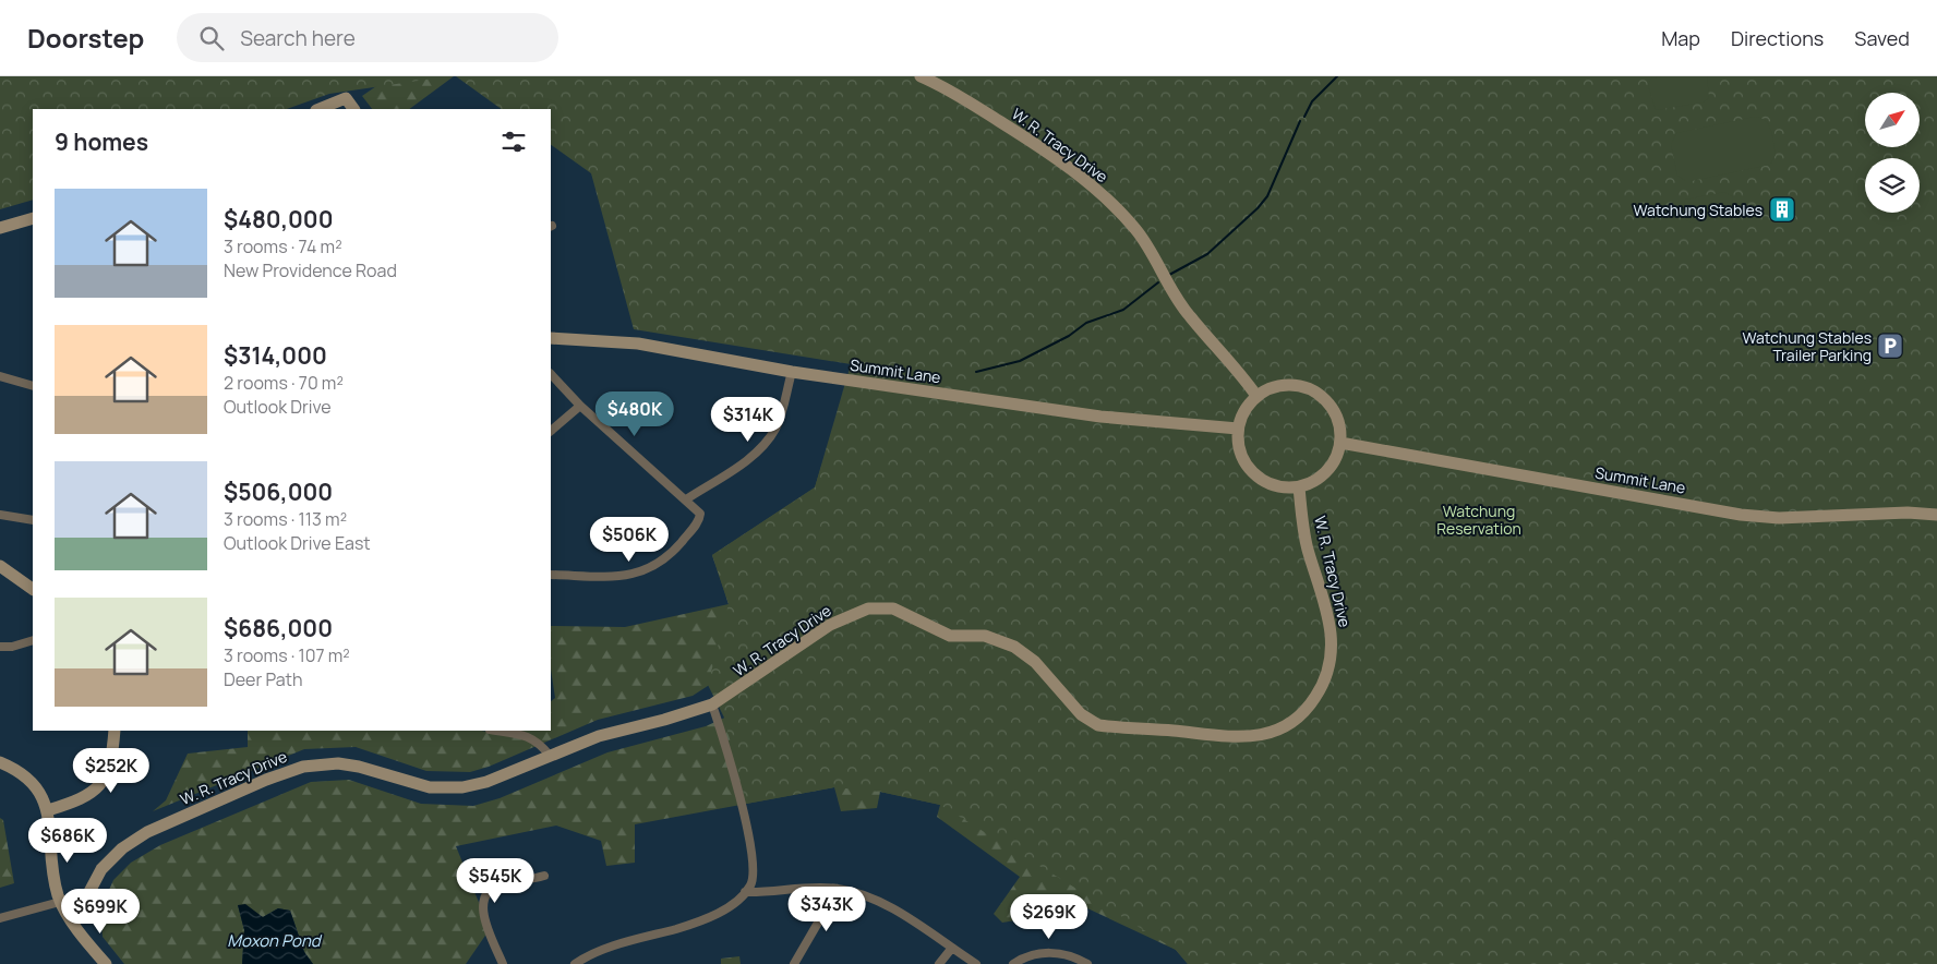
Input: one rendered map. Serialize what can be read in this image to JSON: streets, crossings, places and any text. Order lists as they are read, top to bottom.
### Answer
{
  "streets": {
    "street": ["W. R. Tracy Drive", "Summit Lane"]
  },
  "crossings": [
    ["W. R. Tracy Drive", "Summit Lane"]
  ],
  "water": ["Moxon Pond"],
  "parks": ["Watchung Reservation"],
  "places": {
    "building": ["Watchung Stables"],
    "parking": ["Watchung Stables Trailer Parking"]
  },
  "north": "top right",
  "page": {
    "header": "Doorstep",
    "search": "Search here",
    "nav": ["Map", "Directions", "Saved"],
    "heading": "9 homes",
    "list": [
      {
        "name": "$480,000",
        "note": "3 rooms · 74 m² · New Providence Road"
      },
      {
        "name": "$314,000",
        "note": "2 rooms · 70 m² · Outlook Drive"
      },
      {
        "name": "$506,000",
        "note": "3 rooms · 113 m² · Outlook Drive East"
      },
      {
        "name": "$686,000",
        "note": "3 rooms · 107 m² · Deer Path"
      }
    ],
    "price": [
      "$480K",
      "$314K",
      "$506K",
      "$252K",
      "$686K",
      "$545K",
      "$343K",
      "$699K",
      "$269K"
    ]
  }
}
